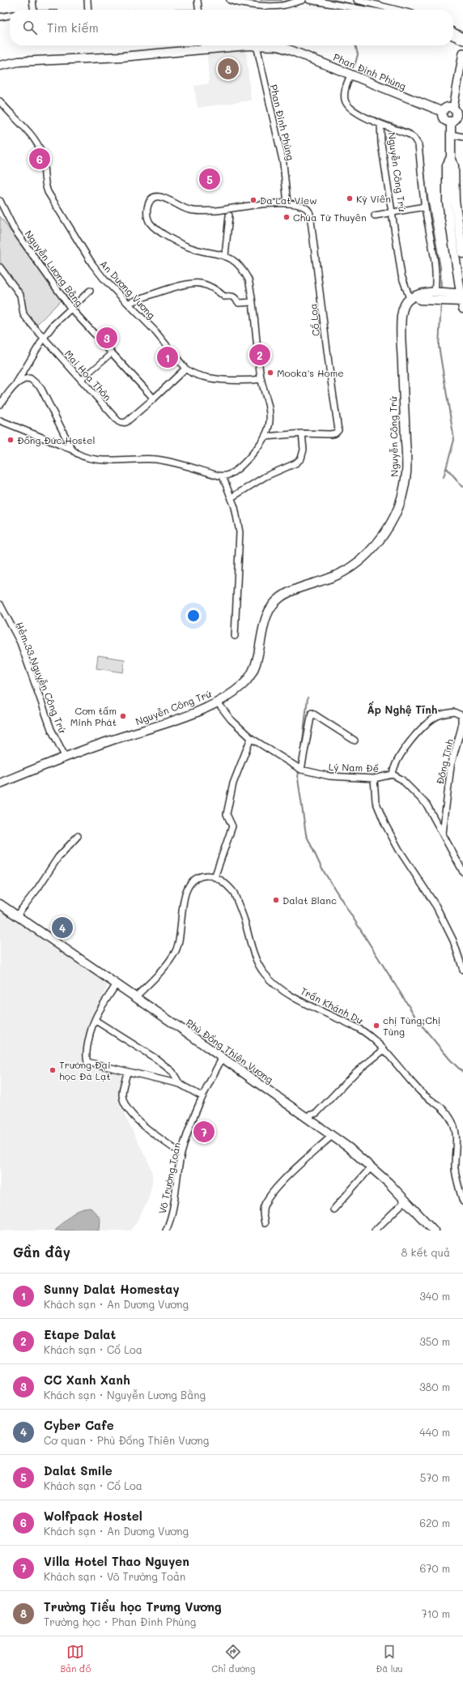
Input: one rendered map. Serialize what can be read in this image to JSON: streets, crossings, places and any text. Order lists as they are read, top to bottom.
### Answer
{
  "streets": {
    "main road": ["Phan Đình Phùng", "Nguyễn Công Trứ", "Phù Đổng Thiên Vương"],
    "street": [
      "Phan Đinh Phùng",
      "Nguyễn Lương Bằng",
      "An Dương Vương",
      "Cổ Loa",
      "Mai Hoa Thôn",
      "Hẻm 33 Nguyễn Công Trứ",
      "Đông Tĩnh",
      "Lý Nam Đế",
      "Trần Khánh Dư",
      "Võ Trường Toản"
    ]
  },
  "crossings": [
    ["Phan Đình Phùng", "Phan Đinh Phùng"],
    ["Phan Đình Phùng", "Nguyễn Công Trứ"],
    ["Phan Đinh Phùng", "Cổ Loa"],
    ["Nguyễn Công Trứ", "Hẻm 33 Nguyễn Công Trứ"],
    ["Nguyễn Công Trứ", "Lý Nam Đế"],
    ["Nguyễn Lương Bằng", "Mai Hoa Thôn"],
    ["An Dương Vương", "Cổ Loa"],
    ["An Dương Vương", "Mai Hoa Thôn"],
    ["Đông Tĩnh", "Lý Nam Đế"],
    ["Phù Đổng Thiên Vương", "Võ Trường Toản"]
  ],
  "districts": ["Ấp Nghệ Tĩnh"],
  "places": [
    "Kỳ Viên",
    "Da Lat View",
    "Chùa Từ Thuyên",
    "Mooka's Home",
    "Đồng Đức Hostel",
    "Cơm tấm Minh Phát",
    "Dalat Blanc",
    "chị Tùng;Chị Tùng",
    "Trường Đại học Đà Lạt"
  ],
  "page": {
    "search": "Tìm kiếm",
    "pins": [
      "8",
      "6",
      "5",
      "3",
      "2",
      "1",
      "4",
      "7"
    ],
    "heading": ["Gần đây", "8 kết quả"],
    "list": [
      {
        "mark": "1",
        "name": "Sunny Dalat Homestay",
        "note": "Khách sạn · An Dương Vương",
        "value": "340 m"
      },
      {
        "mark": "2",
        "name": "Etape Dalat",
        "note": "Khách sạn · Cổ Loa",
        "value": "350 m"
      },
      {
        "mark": "3",
        "name": "CC Xanh Xanh",
        "note": "Khách sạn · Nguyễn Lương Bằng",
        "value": "380 m"
      },
      {
        "mark": "4",
        "name": "Cyber Cafe",
        "note": "Cơ quan · Phù Đổng Thiên Vương",
        "value": "440 m"
      },
      {
        "mark": "5",
        "name": "Dalat Smile",
        "note": "Khách sạn · Cổ Loa",
        "value": "570 m"
      },
      {
        "mark": "6",
        "name": "Wolfpack Hostel",
        "note": "Khách sạn · An Dương Vương",
        "value": "620 m"
      },
      {
        "mark": "7",
        "name": "Villa Hotel Thao Nguyen",
        "note": "Khách sạn · Võ Trường Toản",
        "value": "670 m"
      },
      {
        "mark": "8",
        "name": "Trường Tiểu học Trưng Vương",
        "note": "Trường học · Phan Đình Phùng",
        "value": "710 m"
      }
    ],
    "nav": ["Bản đồ", "Chỉ đường", "Đã lưu"]
  }
}
